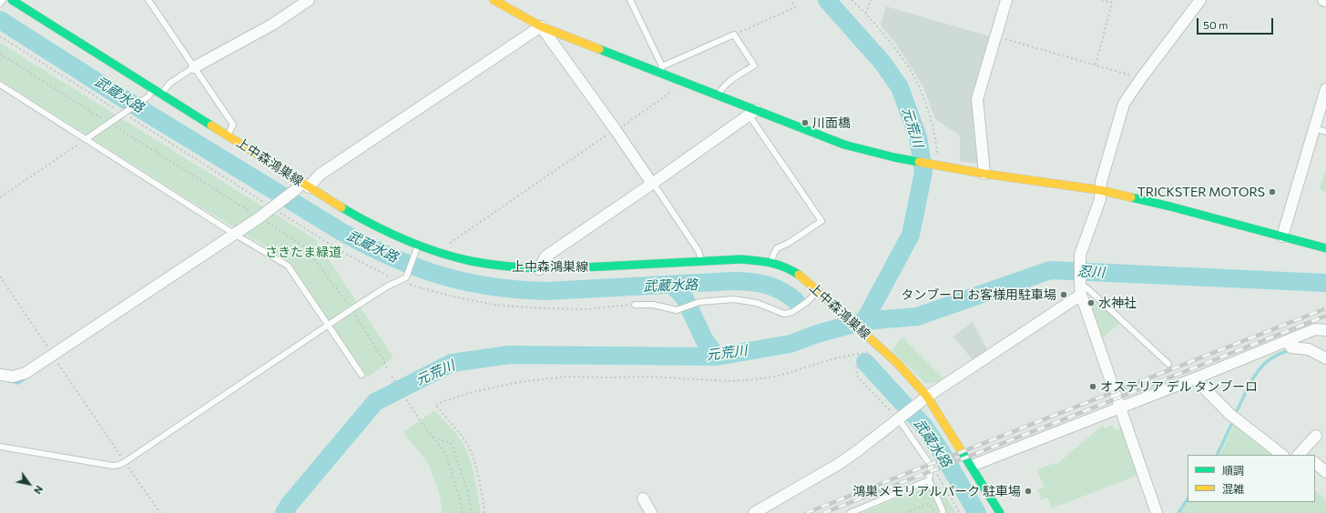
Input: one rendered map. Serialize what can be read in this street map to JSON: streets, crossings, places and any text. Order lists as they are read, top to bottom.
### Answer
{
  "streets": {
    "main road": ["上中森鴻巣線"]
  },
  "water": ["武蔵水路", "元荒川", "忍川"],
  "parks": ["さきたま緑道"],
  "places": [
    "川面橋",
    "TRICKSTER MOTORS",
    "タンブーロ お客様用駐車場",
    "水神社",
    "オステリア デル タンブーロ",
    "鴻巣メモリアルパーク 駐車場"
  ],
  "legend": ["順調", "混雑"],
  "scale_bar": "50 m",
  "north": "bottom right"
}
